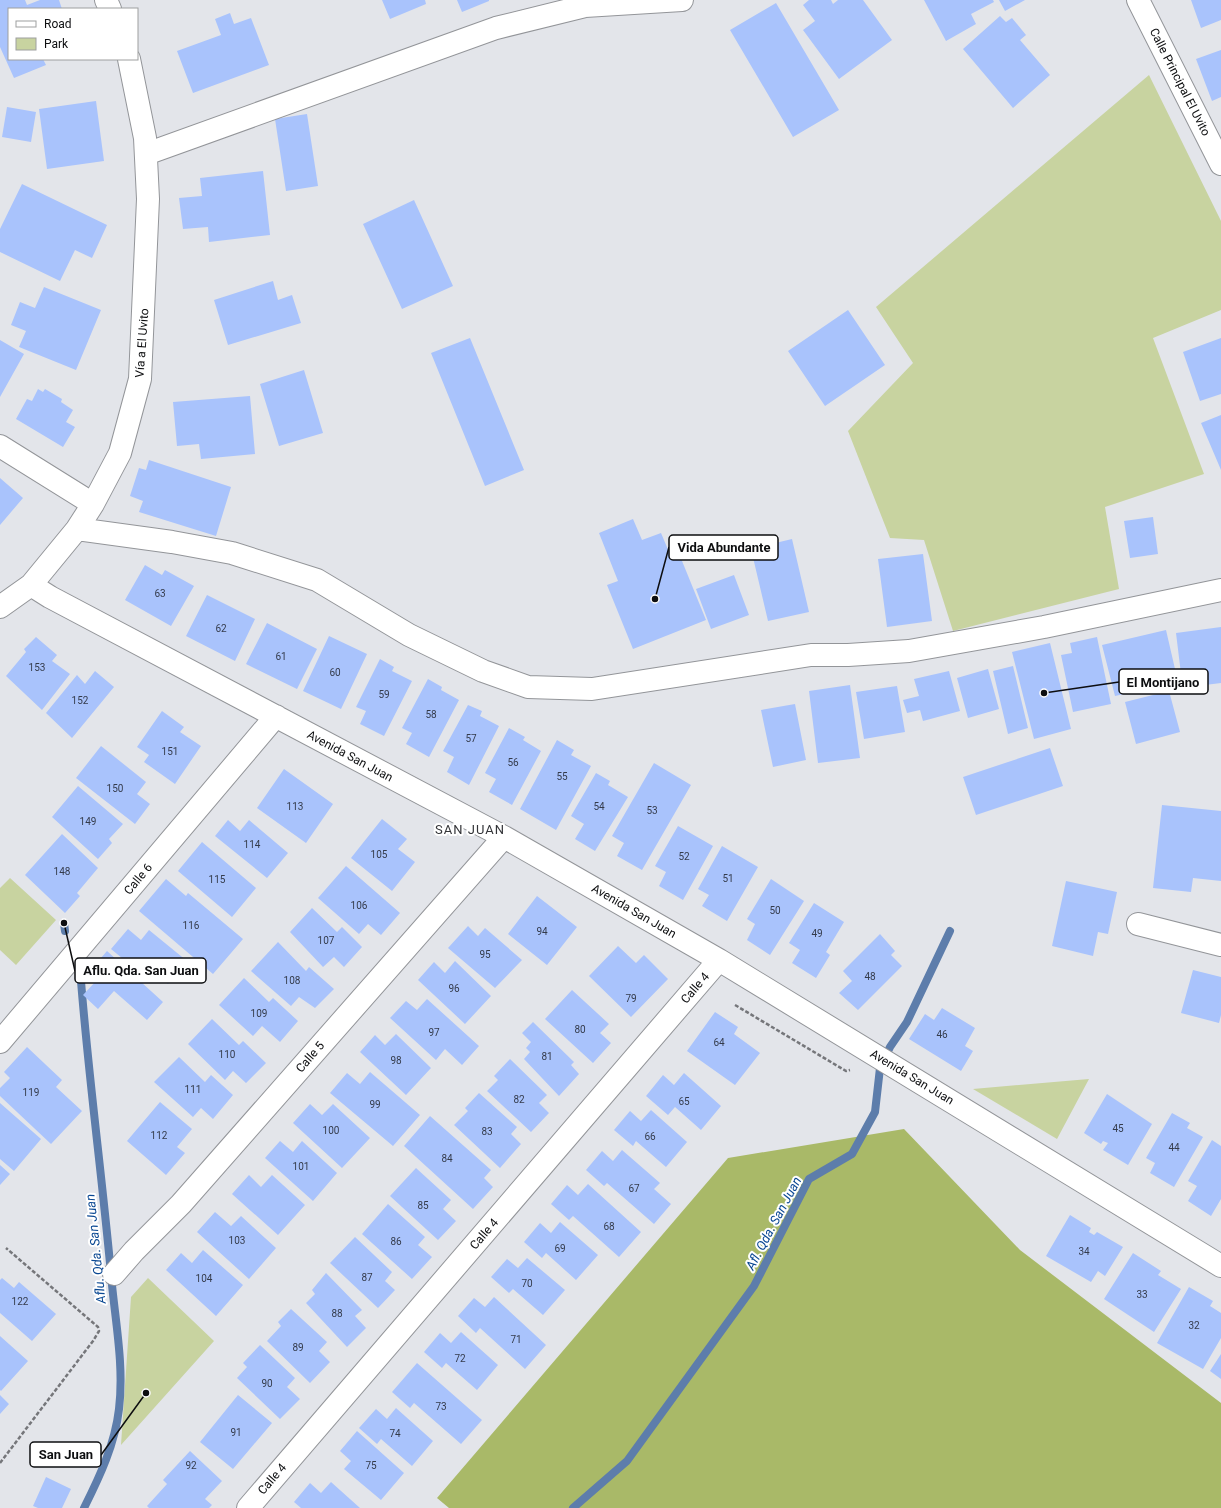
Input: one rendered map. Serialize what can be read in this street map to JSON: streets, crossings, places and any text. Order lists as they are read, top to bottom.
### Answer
{
  "streets": {
    "street": [
      "Calle Principal El Uvito",
      "Vía a El Uvito",
      "Avenida San Juan",
      "Calle 6",
      "Calle 4",
      "Calle 5"
    ]
  },
  "crossings": [
    ["Vía a El Uvito", "Avenida San Juan"],
    ["Avenida San Juan", "Calle 6"],
    ["Avenida San Juan", "Calle 4"],
    ["Avenida San Juan", "Calle 5"]
  ],
  "districts": ["SAN JUAN"],
  "water": ["Afl. Qda. San Juan", "Aflu. Qda. San Juan"],
  "places": [
    "Vida Abundante",
    "El Montijano",
    "Aflu. Qda. San Juan",
    "San Juan"
  ],
  "house_numbers": [
    "63",
    "62",
    "61",
    "153",
    "60",
    "59",
    "152",
    "58",
    "57",
    "151",
    "56",
    "55",
    "150",
    "113",
    "54",
    "53",
    "149",
    "114",
    "105",
    "52",
    "148",
    "51",
    "115",
    "106",
    "50",
    "116",
    "94",
    "49",
    "107",
    "95",
    "48",
    "108",
    "96",
    "79",
    "109",
    "80",
    "97",
    "46",
    "64",
    "110",
    "81",
    "98",
    "111",
    "119",
    "82",
    "65",
    "99",
    "45",
    "100",
    "83",
    "112",
    "66",
    "44",
    "84",
    "101",
    "67",
    "85",
    "68",
    "103",
    "86",
    "69",
    "34",
    "87",
    "104",
    "70",
    "33",
    "122",
    "88",
    "32",
    "71",
    "89",
    "72",
    "90",
    "73",
    "91",
    "74",
    "92",
    "75"
  ],
  "legend": ["Road", "Park"]
}
